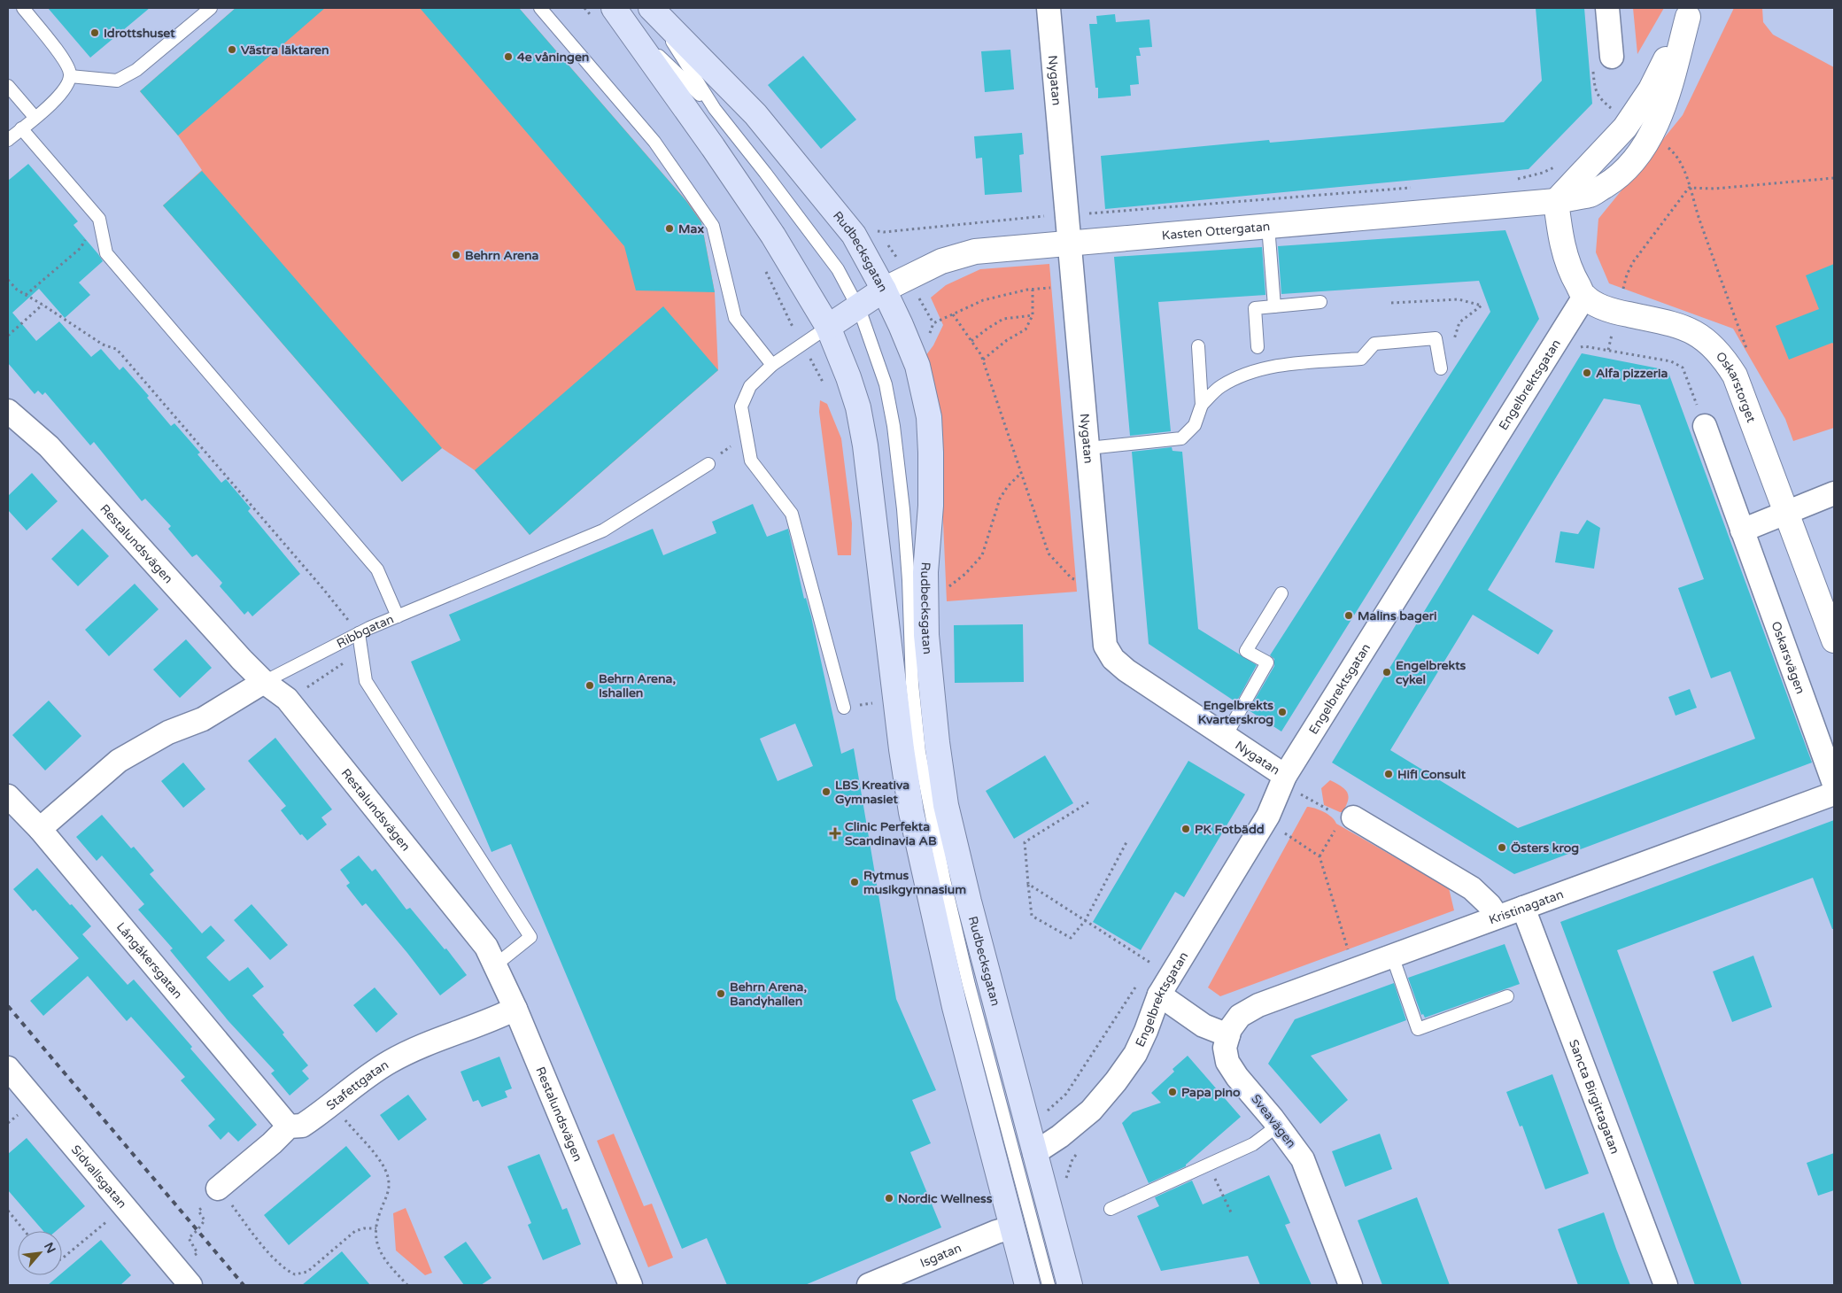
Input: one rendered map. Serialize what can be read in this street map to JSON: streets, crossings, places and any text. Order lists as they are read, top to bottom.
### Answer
{
  "streets": {
    "main road": ["Rudbecksgatan"],
    "street": [
      "Nygatan",
      "Kasten Ottergatan",
      "Engelbrektsgatan",
      "Oskarstorget",
      "Restalundsvägen",
      "Ribbgatan",
      "Oskarsvägen",
      "Kristinagatan",
      "Långåkersgatan",
      "Stafettgatan",
      "Sancta Birgittagatan",
      "Sveavägen",
      "Sidvallsgatan",
      "Isgatan"
    ]
  },
  "crossings": [
    ["Nygatan", "Kasten Ottergatan"],
    ["Nygatan", "Engelbrektsgatan"],
    ["Kasten Ottergatan", "Rudbecksgatan"],
    ["Rudbecksgatan", "Engelbrektsgatan"],
    ["Engelbrektsgatan", "Oskarstorget"],
    ["Restalundsvägen", "Ribbgatan"],
    ["Restalundsvägen", "Stafettgatan"],
    ["Ribbgatan", "Långåkersgatan"],
    ["Kristinagatan", "Sancta Birgittagatan"],
    ["Kristinagatan", "Sveavägen"],
    ["Långåkersgatan", "Stafettgatan"]
  ],
  "places": {
    "other": [
      "Idrottshuset",
      "Västra läktaren",
      "4e våningen",
      "Max",
      "Behrn Arena",
      "Alfa pizzeria",
      "Malins bageri",
      "Engelbrekts cykel",
      "Behrn Arena, Ishallen",
      "Engelbrekts Kvarterskrog",
      "Hifi Consult",
      "LBS Kreativa Gymnasiet",
      "PK Fotbädd",
      "Östers krog",
      "Rytmus musikgymnasium",
      "Behrn Arena, Bandyhallen",
      "Papa pino",
      "Nordic Wellness"
    ],
    "health": ["Clinic Perfekta Scandinavia AB"]
  },
  "north": "top right"
}
